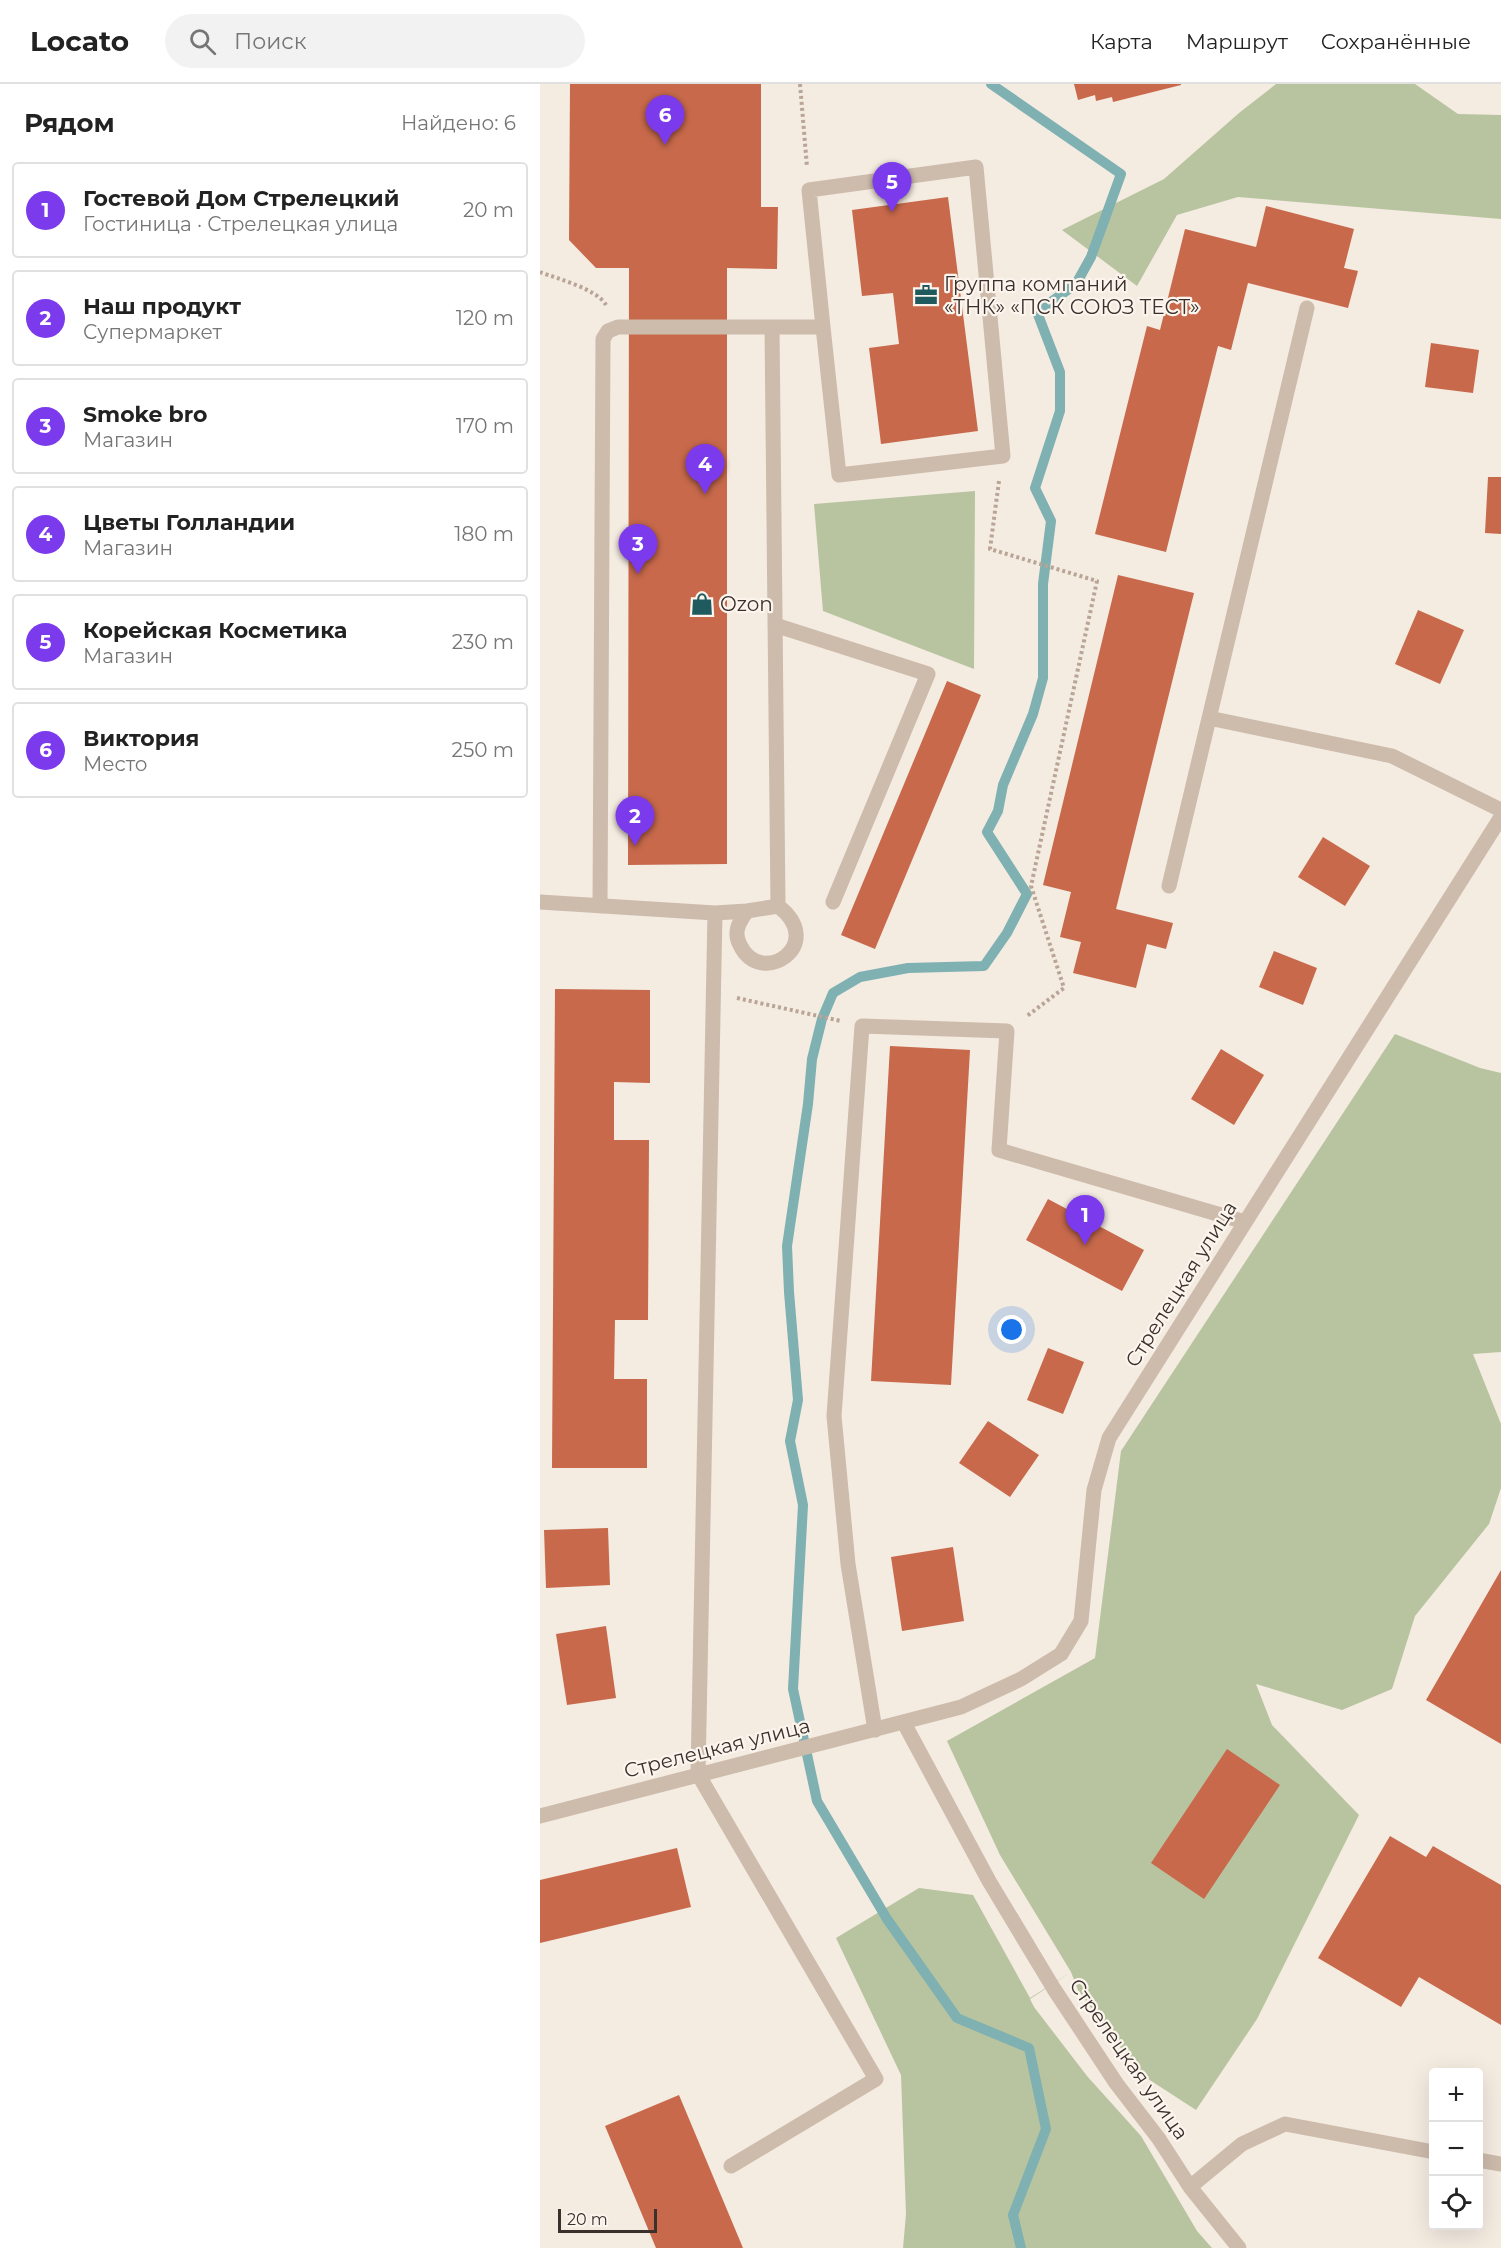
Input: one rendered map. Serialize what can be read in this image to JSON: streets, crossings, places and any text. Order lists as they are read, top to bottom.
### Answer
{
  "streets": {
    "street": ["Стрелецкая улица"]
  },
  "places": {
    "office": ["Группа компаний «ТНК» «ПСК СОЮЗ ТЕСТ»"],
    "shop": ["Ozon"]
  },
  "scale_bar": "20 m",
  "page": {
    "header": "Locato",
    "search": "Поиск",
    "nav": ["Карта", "Маршрут", "Сохранённые"],
    "heading": ["Рядом", "Найдено: 6"],
    "pins": [
      "6",
      "5",
      "4",
      "3",
      "2",
      "1"
    ],
    "list": [
      {
        "mark": "1",
        "name": "Гостевой Дом Стрелецкий",
        "note": "Гостиница · Стрелецкая улица",
        "value": "20 m"
      },
      {
        "mark": "2",
        "name": "Наш продукт",
        "note": "Супермаркет",
        "value": "120 m"
      },
      {
        "mark": "3",
        "name": "Smoke bro",
        "note": "Магазин",
        "value": "170 m"
      },
      {
        "mark": "4",
        "name": "Цветы Голландии",
        "note": "Магазин",
        "value": "180 m"
      },
      {
        "mark": "5",
        "name": "Корейская Косметика",
        "note": "Магазин",
        "value": "230 m"
      },
      {
        "mark": "6",
        "name": "Виктория",
        "note": "Место",
        "value": "250 m"
      }
    ],
    "map_buttons": ["+", "−"],
    "scale": "20 m"
  }
}
